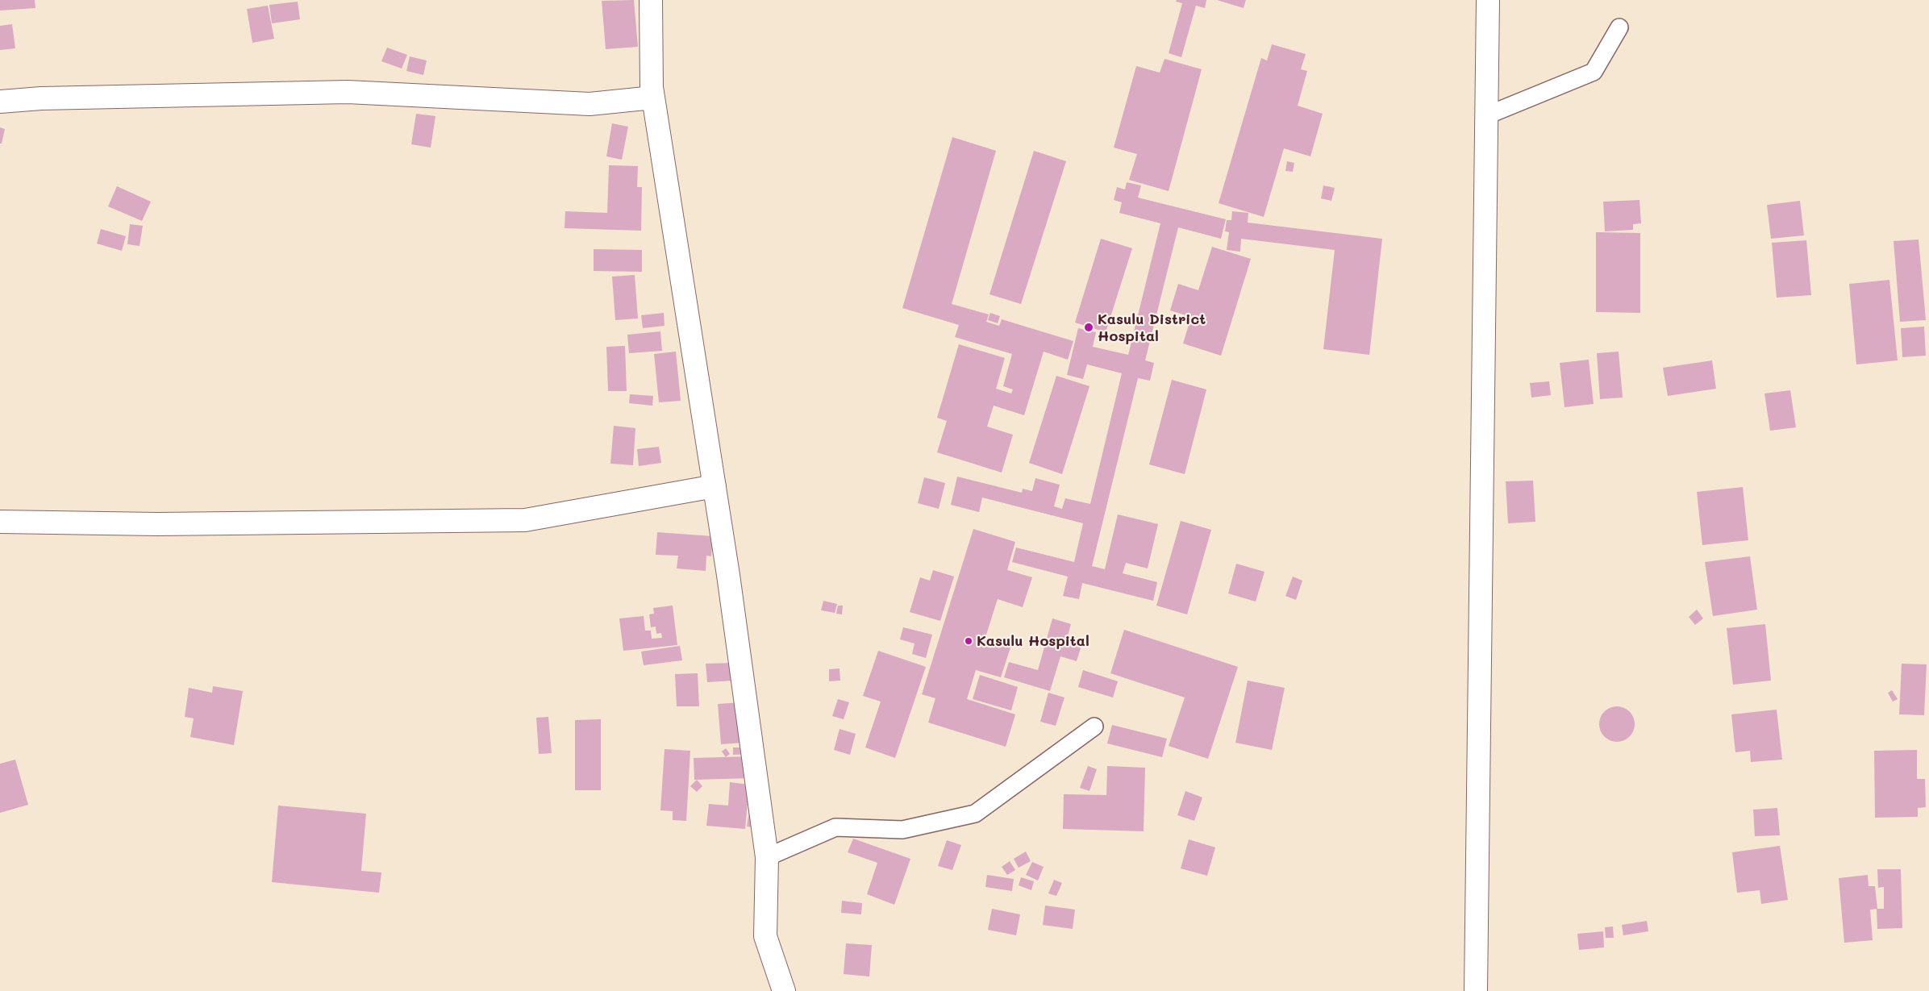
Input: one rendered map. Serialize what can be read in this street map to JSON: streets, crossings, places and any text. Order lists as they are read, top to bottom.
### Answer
{
  "places": ["Kasulu District Hospital", "Kasulu Hospital"]
}
